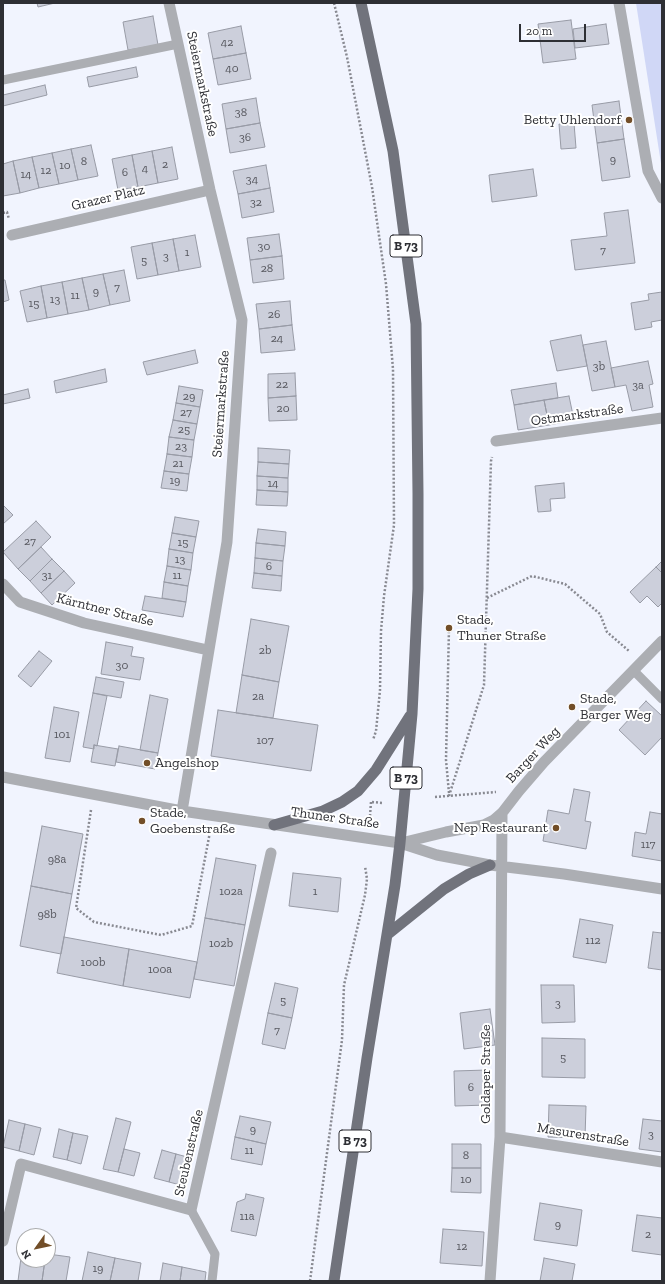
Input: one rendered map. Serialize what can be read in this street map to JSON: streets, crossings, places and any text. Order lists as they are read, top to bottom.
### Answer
{
  "streets": {
    "main road": ["B 73"],
    "street": [
      "Steiermarkstraße",
      "Grazer Platz",
      "Ostmarkstraße",
      "Kärntner Straße",
      "Barger Weg",
      "Thuner Straße",
      "Goldaper Straße",
      "Masurenstraße",
      "Steubenstraße"
    ]
  },
  "crossings": [
    ["Steiermarkstraße", "Grazer Platz"],
    ["Steiermarkstraße", "Kärntner Straße"],
    ["Steiermarkstraße", "Thuner Straße"],
    ["B 73", "Barger Weg"],
    ["B 73", "Thuner Straße"],
    ["Barger Weg", "Thuner Straße"],
    ["Barger Weg", "Goldaper Straße"],
    ["Thuner Straße", "Goldaper Straße"],
    ["Goldaper Straße", "Masurenstraße"]
  ],
  "places": [
    "Betty Uhlendorf",
    "Stade, Thuner Straße",
    "Stade, Barger Weg",
    "Angelshop",
    "Stade, Goebenstraße",
    "Nep Restaurant"
  ],
  "house_numbers": [
    "42",
    "40",
    "38",
    "36",
    "9",
    "8",
    "2",
    "10",
    "4",
    "12",
    "6",
    "14",
    "34",
    "32",
    "30",
    "7",
    "1",
    "3",
    "5",
    "28",
    "7",
    "9",
    "11",
    "13",
    "15",
    "26",
    "24",
    "3b",
    "22",
    "3a",
    "29",
    "20",
    "27",
    "25",
    "23",
    "21",
    "19",
    "14",
    "27",
    "15",
    "13",
    "6",
    "31",
    "11",
    "2b",
    "30",
    "2a",
    "101",
    "107",
    "117",
    "98a",
    "102a",
    "1",
    "98b",
    "112",
    "102b",
    "100b",
    "100a",
    "5",
    "3",
    "7",
    "5",
    "6",
    "9",
    "3",
    "11",
    "8",
    "10",
    "11a",
    "9",
    "2",
    "12",
    "19"
  ],
  "scale_bar": "20 m",
  "north": "bottom left"
}
